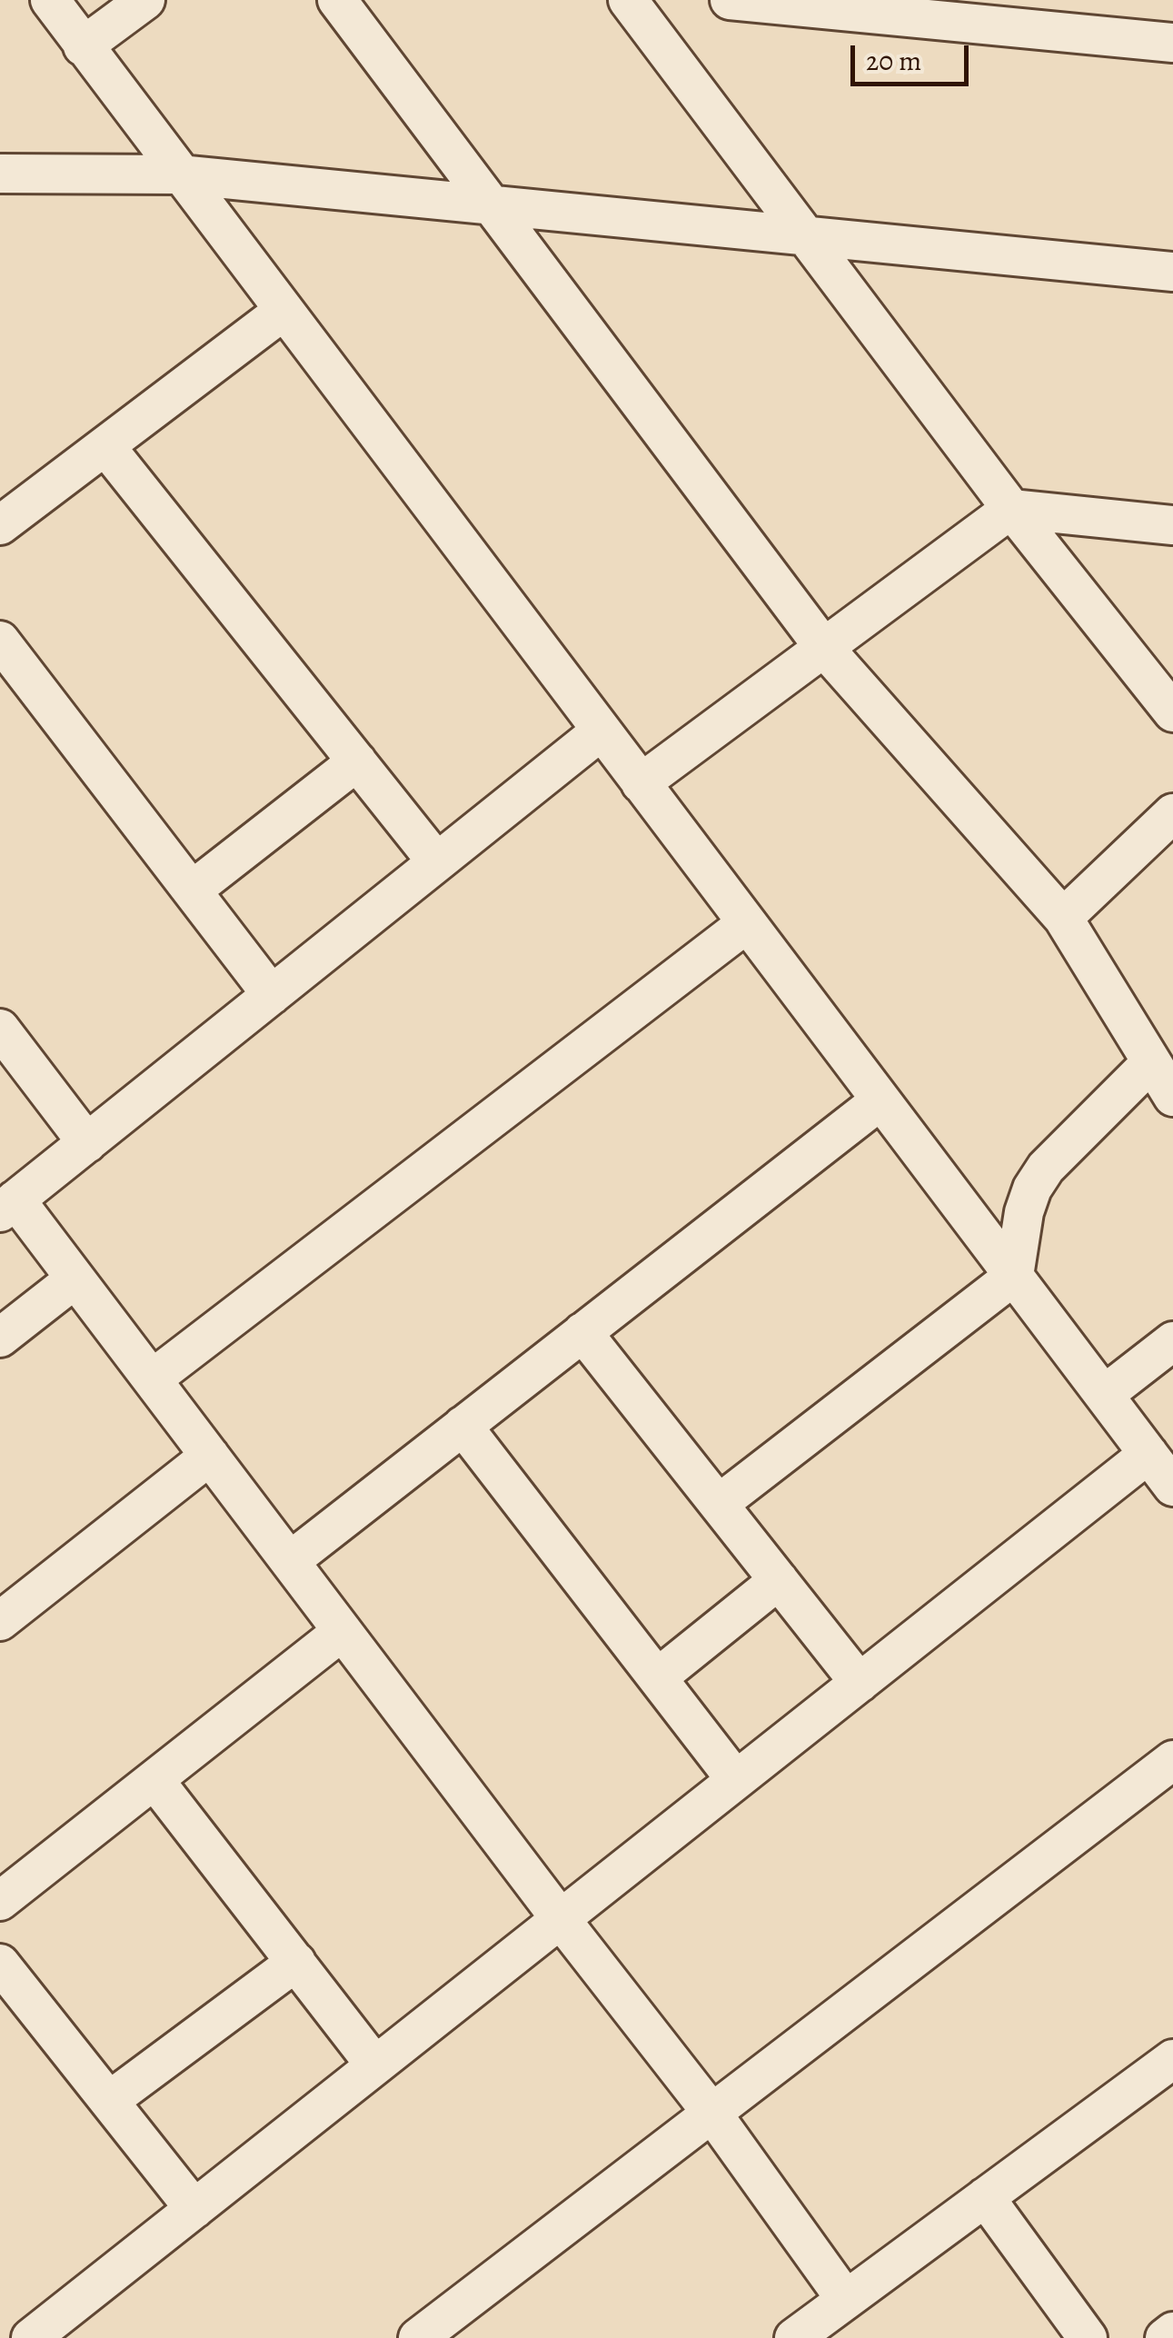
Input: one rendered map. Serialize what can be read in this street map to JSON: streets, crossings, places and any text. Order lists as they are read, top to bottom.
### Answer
{
  "scale_bar": "20 m"
}
